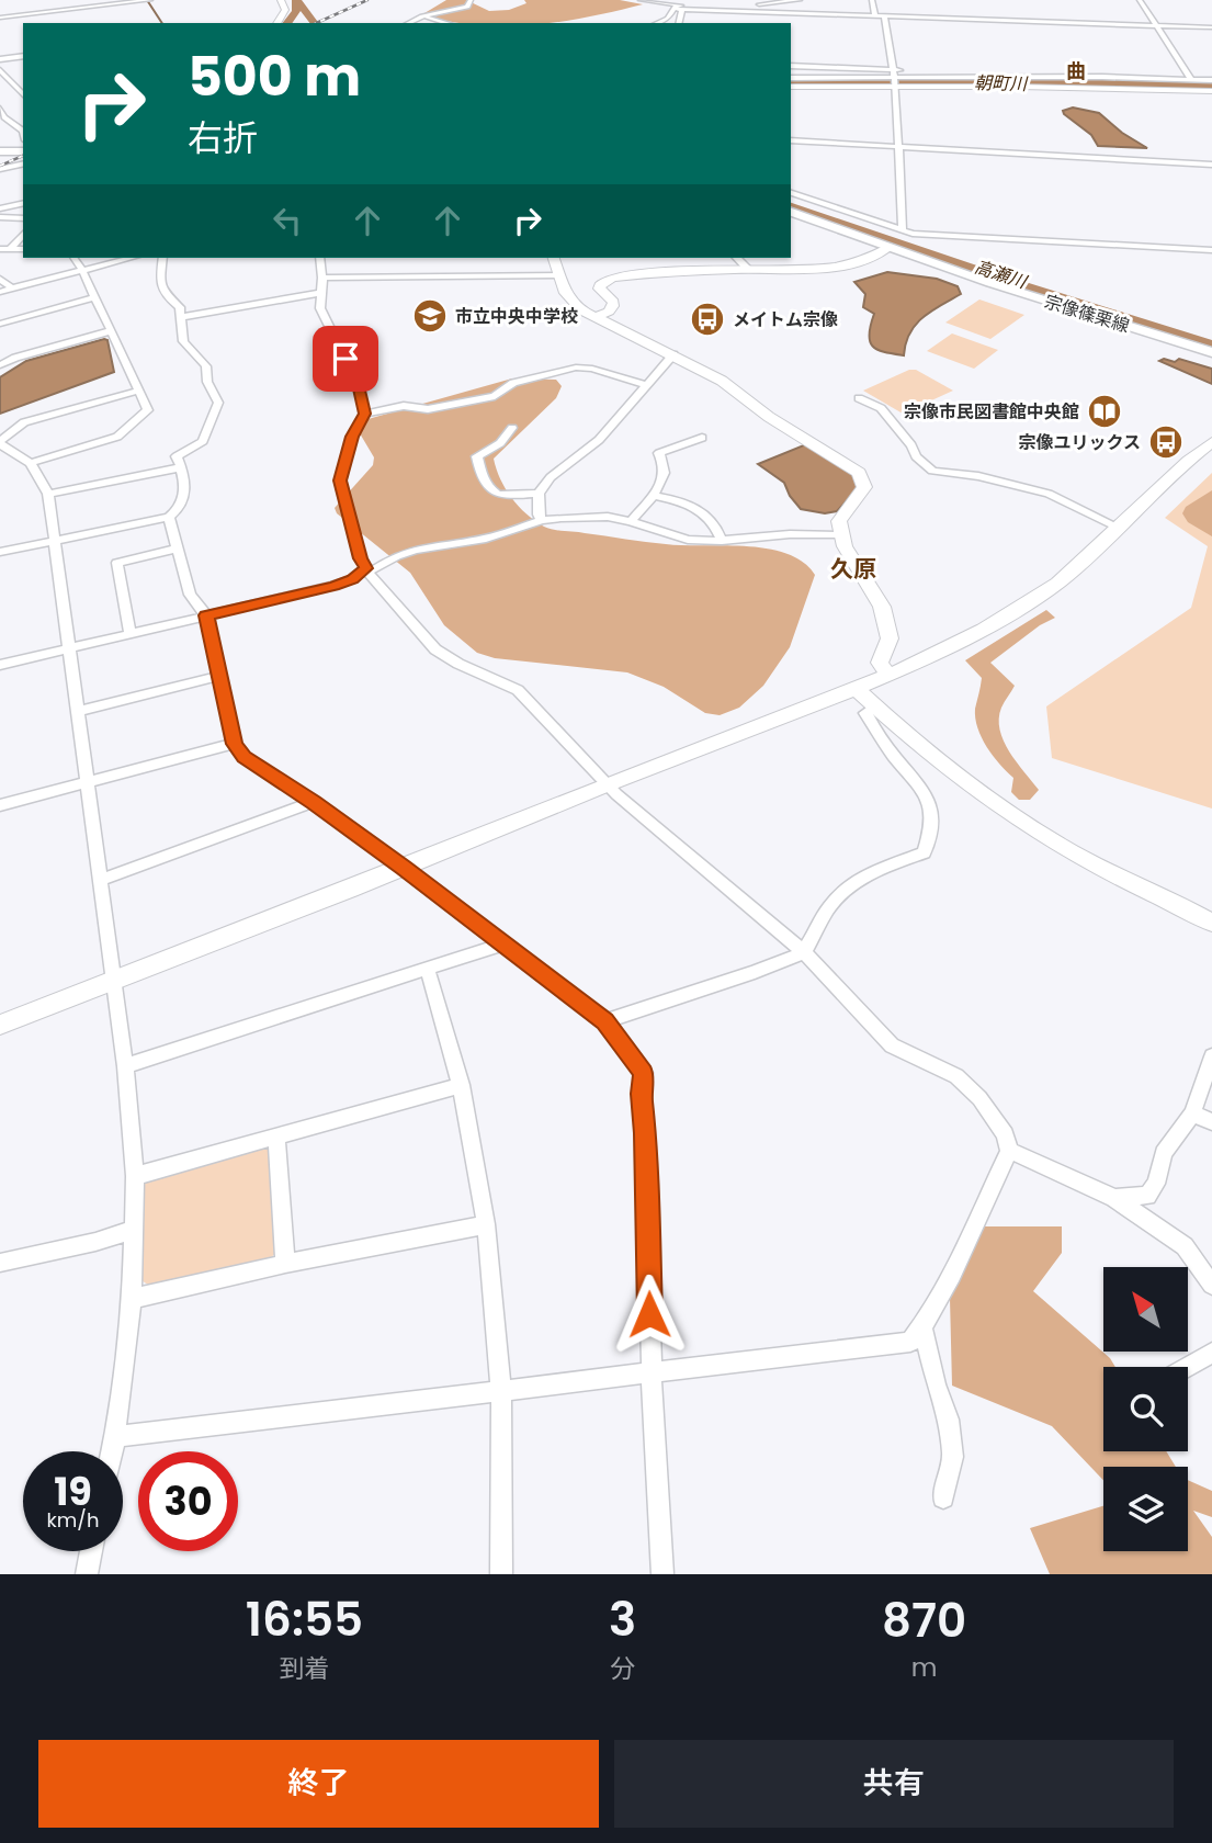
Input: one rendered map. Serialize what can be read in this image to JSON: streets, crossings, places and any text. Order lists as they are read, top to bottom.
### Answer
{
  "streets": {
    "main road": ["宗像篠栗線"]
  },
  "districts": ["曲", "久原"],
  "water": ["朝町川", "高瀬川"],
  "places": {
    "school or university": ["市立中央中学校"],
    "bus stop": ["メイトム宗像", "宗像ユリックス"],
    "library": ["宗像市民図書館中央館"]
  },
  "north": "top left",
  "page": {
    "turn": ["500 m", "右折"],
    "speed": "19 km/h",
    "limit": "30",
    "eta": [
      "16:55",
      "到着",
      "3",
      "分",
      "870",
      "m"
    ],
    "buttons": ["終了", "共有"]
  }
}
